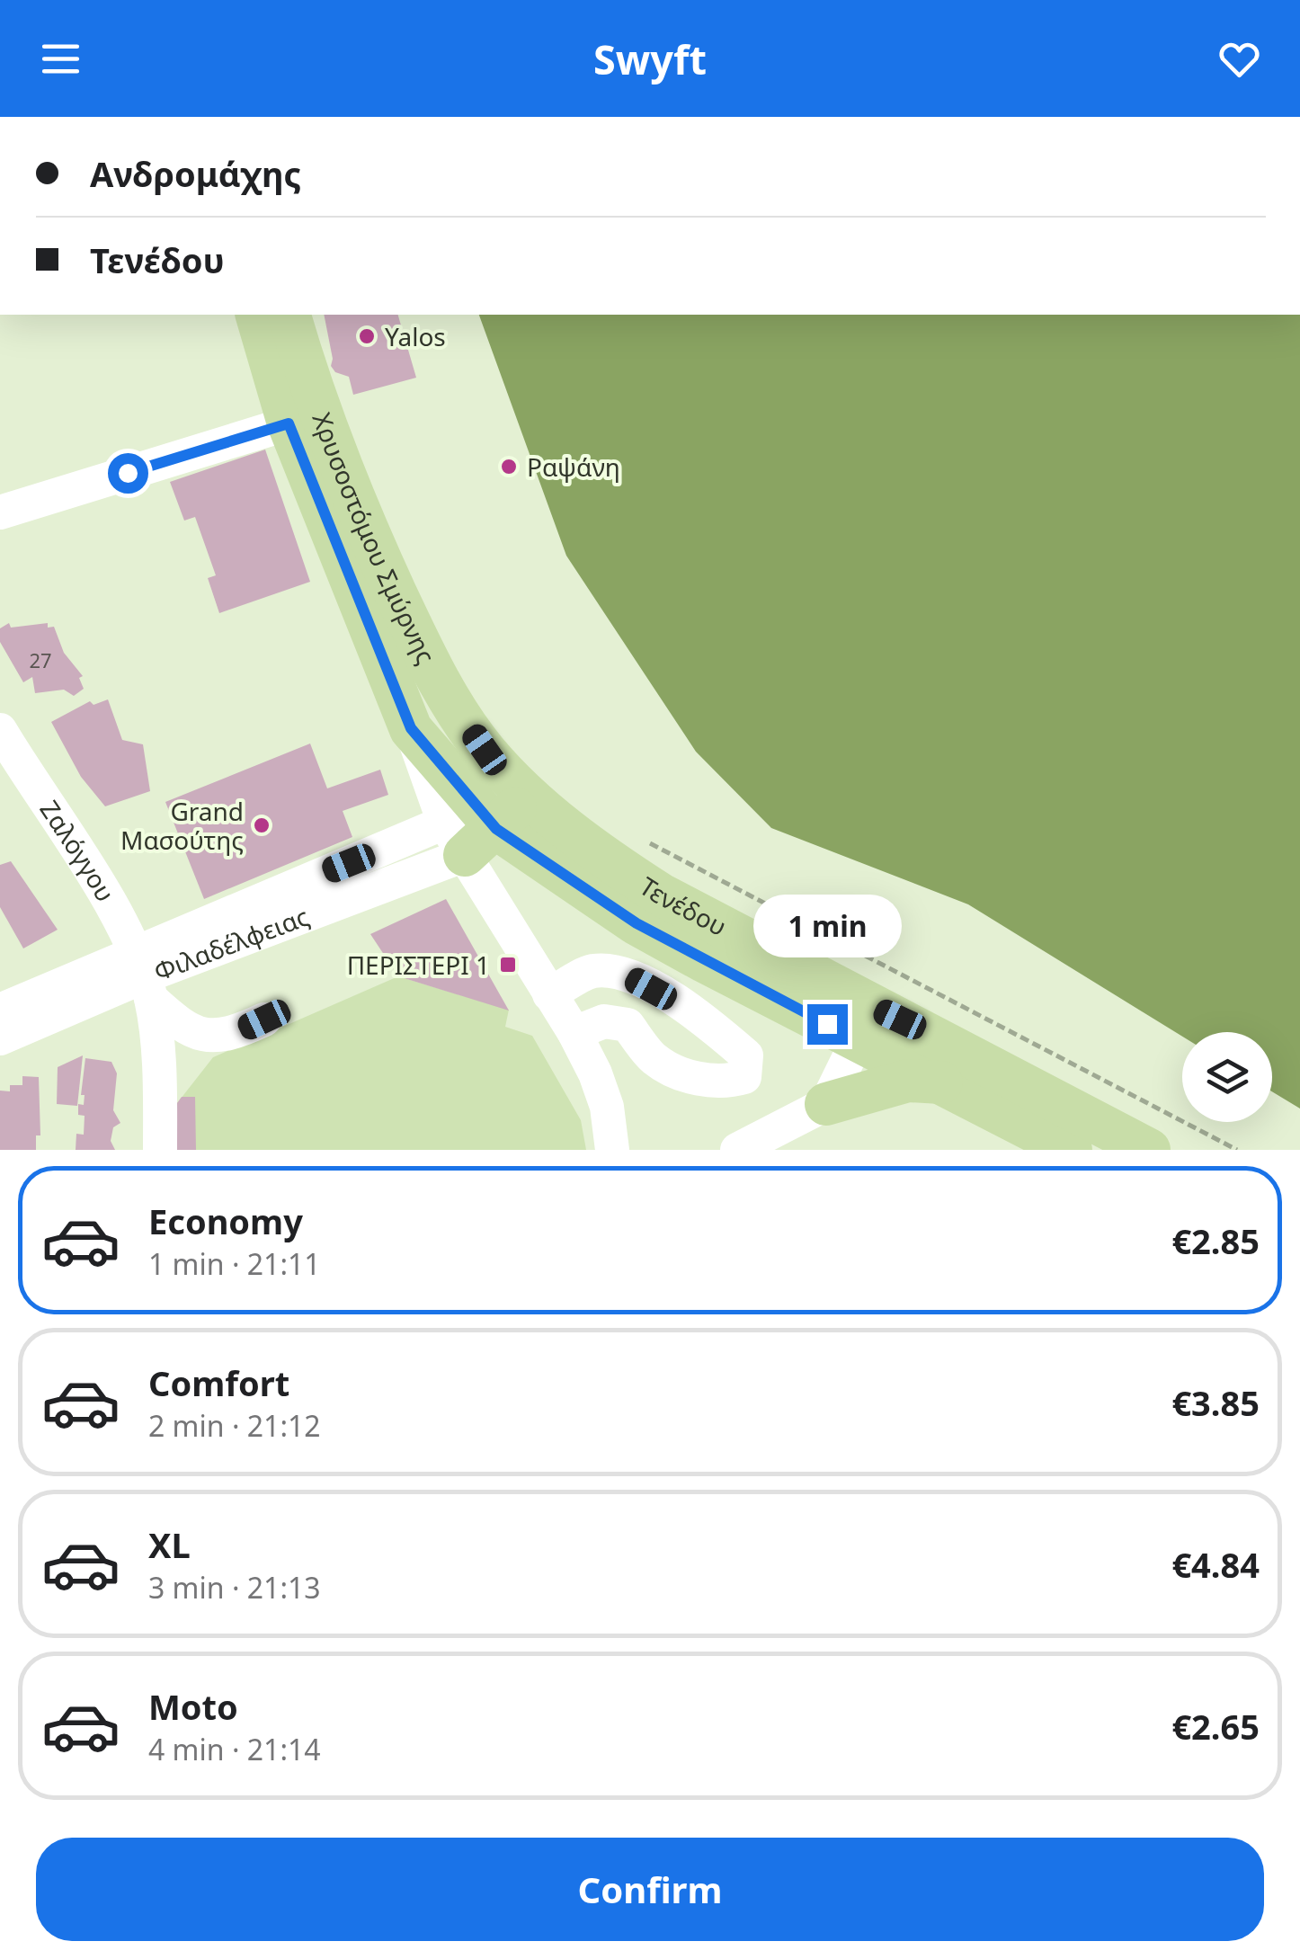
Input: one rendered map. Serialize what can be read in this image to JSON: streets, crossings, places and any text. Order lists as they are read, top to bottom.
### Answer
{
  "streets": {
    "main road": ["Χρυσοστόμου Σμύρνης", "Τενέδου"],
    "street": ["Ζαλόγγου", "Φιλαδέλφειας"]
  },
  "crossings": [
    ["Χρυσοστόμου Σμύρνης", "Τενέδου"],
    ["Χρυσοστόμου Σμύρνης", "Φιλαδέλφειας"],
    ["Ζαλόγγου", "Φιλαδέλφειας"],
    ["Τενέδου", "Φιλαδέλφειας"]
  ],
  "places": {
    "other": ["Yalos", "Ραψάνη", "Grand Μασούτης"],
    "transit": ["ΠΕΡΙΣΤΕΡΙ 1"]
  },
  "house_numbers": ["27"],
  "page": {
    "header": "Swyft",
    "banner": ["Ανδρομάχης", "Τενέδου"],
    "bubble": "1 min",
    "list": [
      {
        "name": "Economy",
        "note": "1 min · 21:11",
        "value": "€2.85"
      },
      {
        "name": "Comfort",
        "note": "2 min · 21:12",
        "value": "€3.85"
      },
      {
        "name": "XL",
        "note": "3 min · 21:13",
        "value": "€4.84"
      },
      {
        "name": "Moto",
        "note": "4 min · 21:14",
        "value": "€2.65"
      }
    ],
    "buttons": "Confirm"
  }
}
